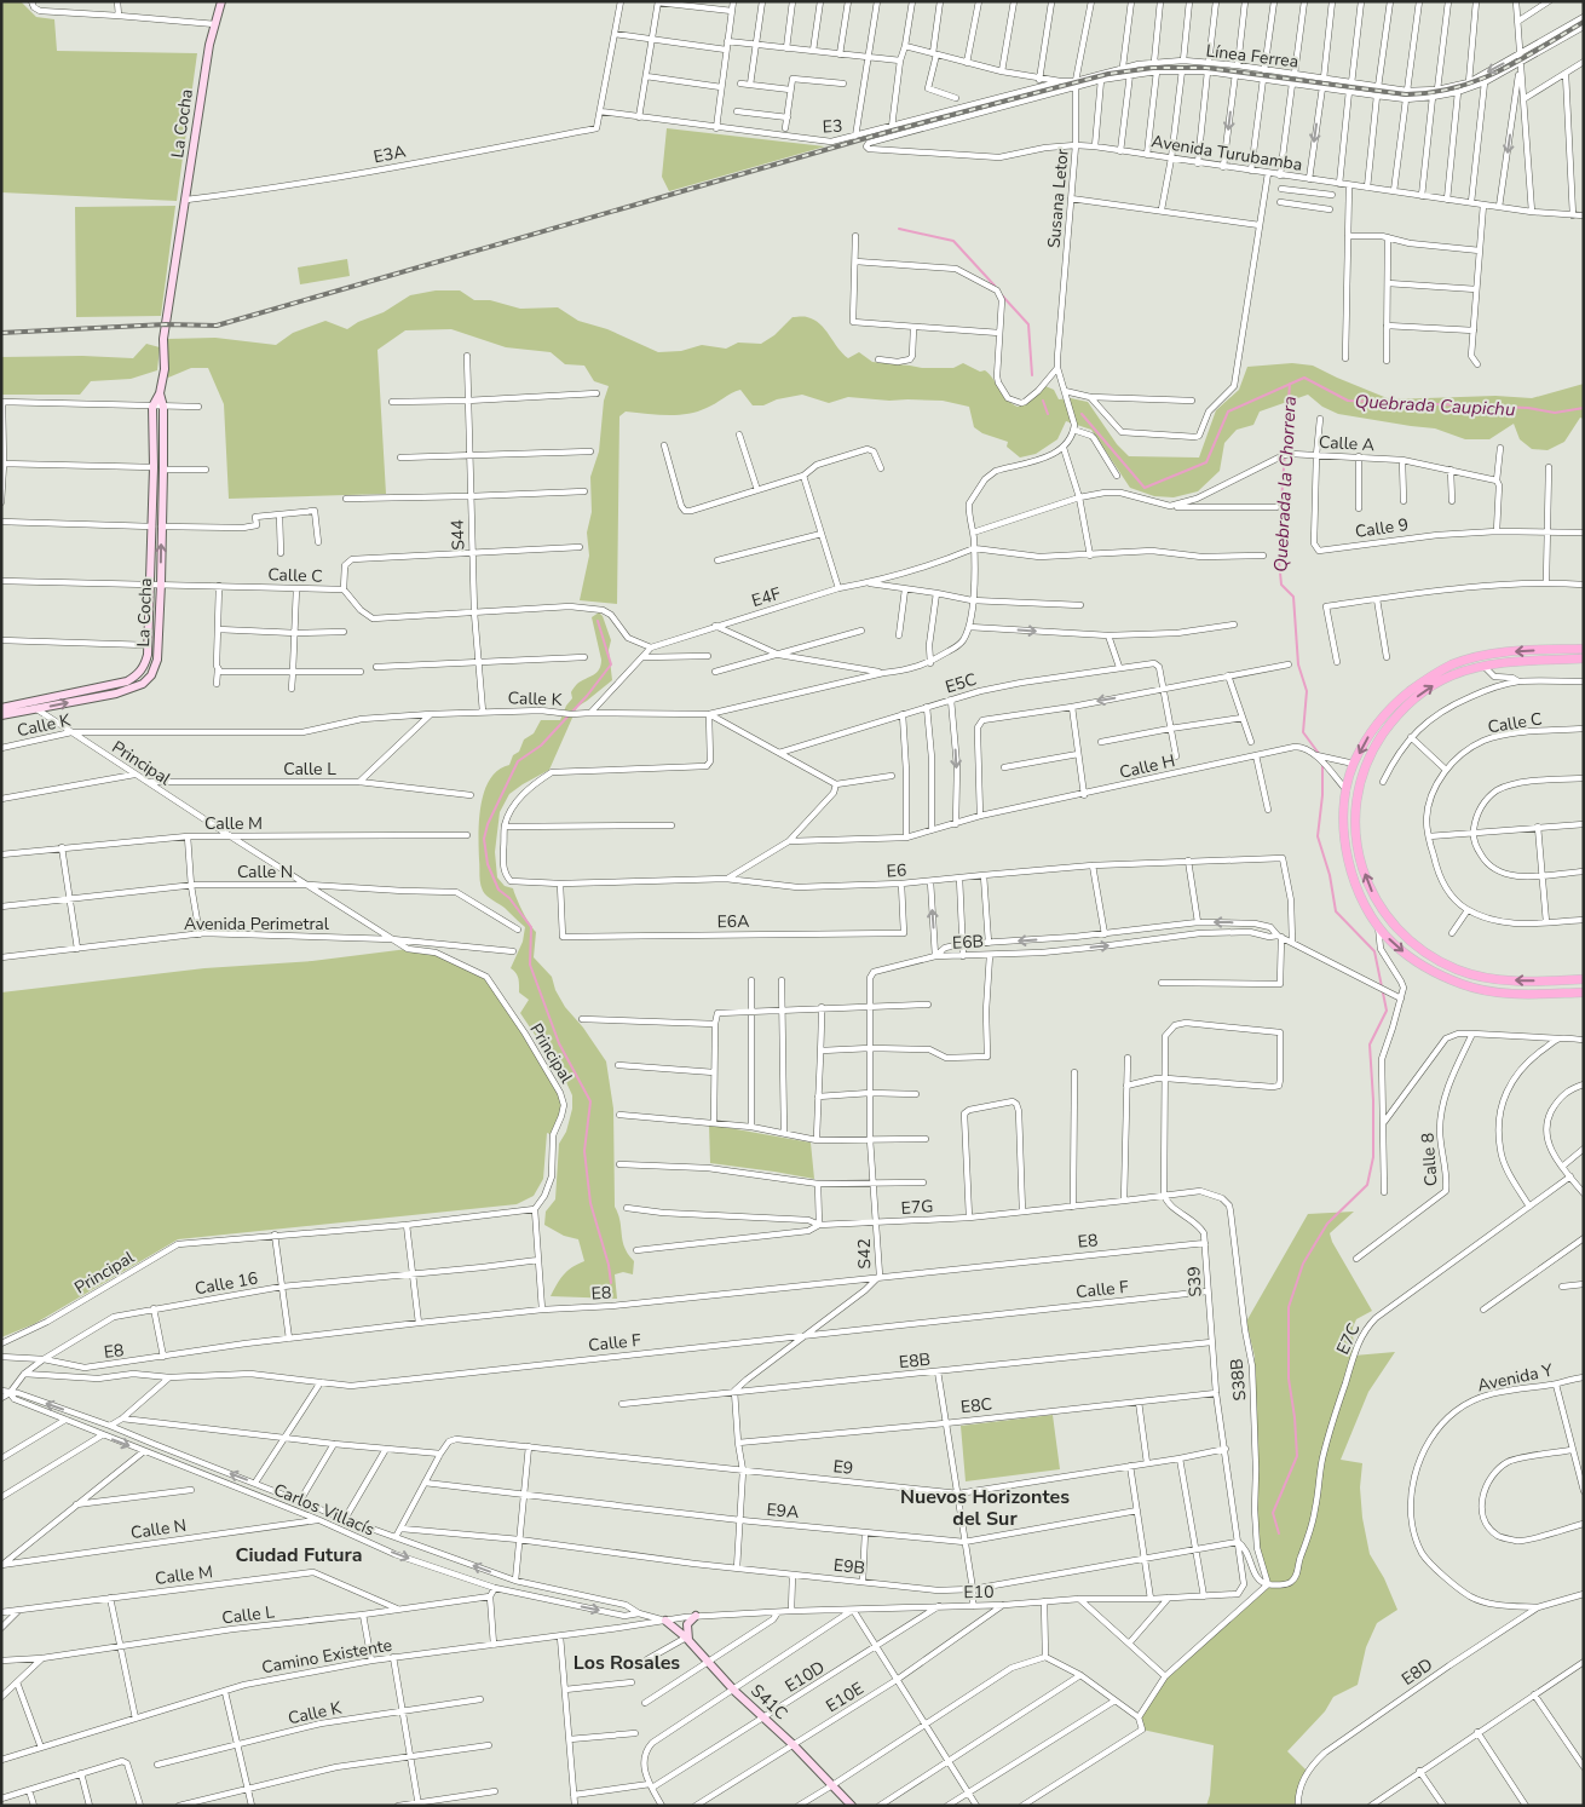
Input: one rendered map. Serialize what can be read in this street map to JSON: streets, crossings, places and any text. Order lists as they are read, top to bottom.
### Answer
{
  "streets": {
    "street": [
      "Línea Ferrea",
      "La Cocha",
      "E3",
      "Avenida Turubamba",
      "E3A",
      "Susana Letor",
      "Calle A",
      "Calle 9",
      "S44",
      "Calle C",
      "E4F",
      "E5C",
      "Calle K",
      "Principal",
      "Calle H",
      "Calle L",
      "Calle M",
      "E6",
      "Calle N",
      "E6A",
      "Avenida Perimetral",
      "E6B",
      "Calle 8",
      "E7G",
      "E8",
      "S42",
      "S39",
      "Calle 16",
      "Calle F",
      "E7C",
      "E8B",
      "Avenida Y",
      "S38B",
      "E8C",
      "E9",
      "Carlos Villacís",
      "E9A",
      "E9B",
      "E10",
      "Camino Existente",
      "E8D",
      "E10D",
      "E10E",
      "S41C"
    ]
  },
  "crossings": [
    ["Línea Ferrea", "E3"],
    ["Línea Ferrea", "Avenida Turubamba"],
    ["Línea Ferrea", "Susana Letor"],
    ["La Cocha", "E3A"],
    ["La Cocha", "Calle C"],
    ["La Cocha", "Principal"],
    ["E3", "E3A"],
    ["Avenida Turubamba", "Susana Letor"],
    ["Calle A", "Calle 9"],
    ["S44", "Calle C"],
    ["S44", "Calle K"],
    ["Calle C", "E4F"],
    ["Calle K", "Principal"],
    ["Principal", "Calle L"],
    ["Principal", "Calle M"],
    ["Principal", "Calle N"],
    ["Principal", "Avenida Perimetral"],
    ["Calle L", "Calle M"],
    ["E6", "E6A"],
    ["E6", "E6B"],
    ["Calle N", "Carlos Villacís"],
    ["E6B", "S42"],
    ["E7G", "S42"],
    ["E7G", "S39"],
    ["E7G", "S38B"],
    ["E8", "S42"],
    ["E8", "S39"],
    ["E8", "Calle 16"],
    ["S42", "Calle F"],
    ["S42", "E8B"],
    ["S39", "Calle F"],
    ["S39", "E8B"],
    ["S39", "E8C"],
    ["S39", "E9"],
    ["S39", "E9B"],
    ["S39", "E10"],
    ["Calle 16", "Calle F"],
    ["Calle 16", "Carlos Villacís"],
    ["E7C", "S38B"],
    ["Avenida Y", "E8D"],
    ["Carlos Villacís", "E10"],
    ["Carlos Villacís", "Camino Existente"],
    ["Carlos Villacís", "S41C"],
    ["E9B", "E10"],
    ["E10", "Camino Existente"],
    ["E10", "E10D"],
    ["E10", "E10E"],
    ["E10", "S41C"],
    ["Camino Existente", "S41C"],
    ["E10D", "S41C"],
    ["E10E", "S41C"]
  ],
  "districts": ["Nuevos Horizontes del Sur", "Ciudad Futura", "Los Rosales"],
  "water": ["Quebrada Caupichu", "Quebrada la Chorrera"]
}
